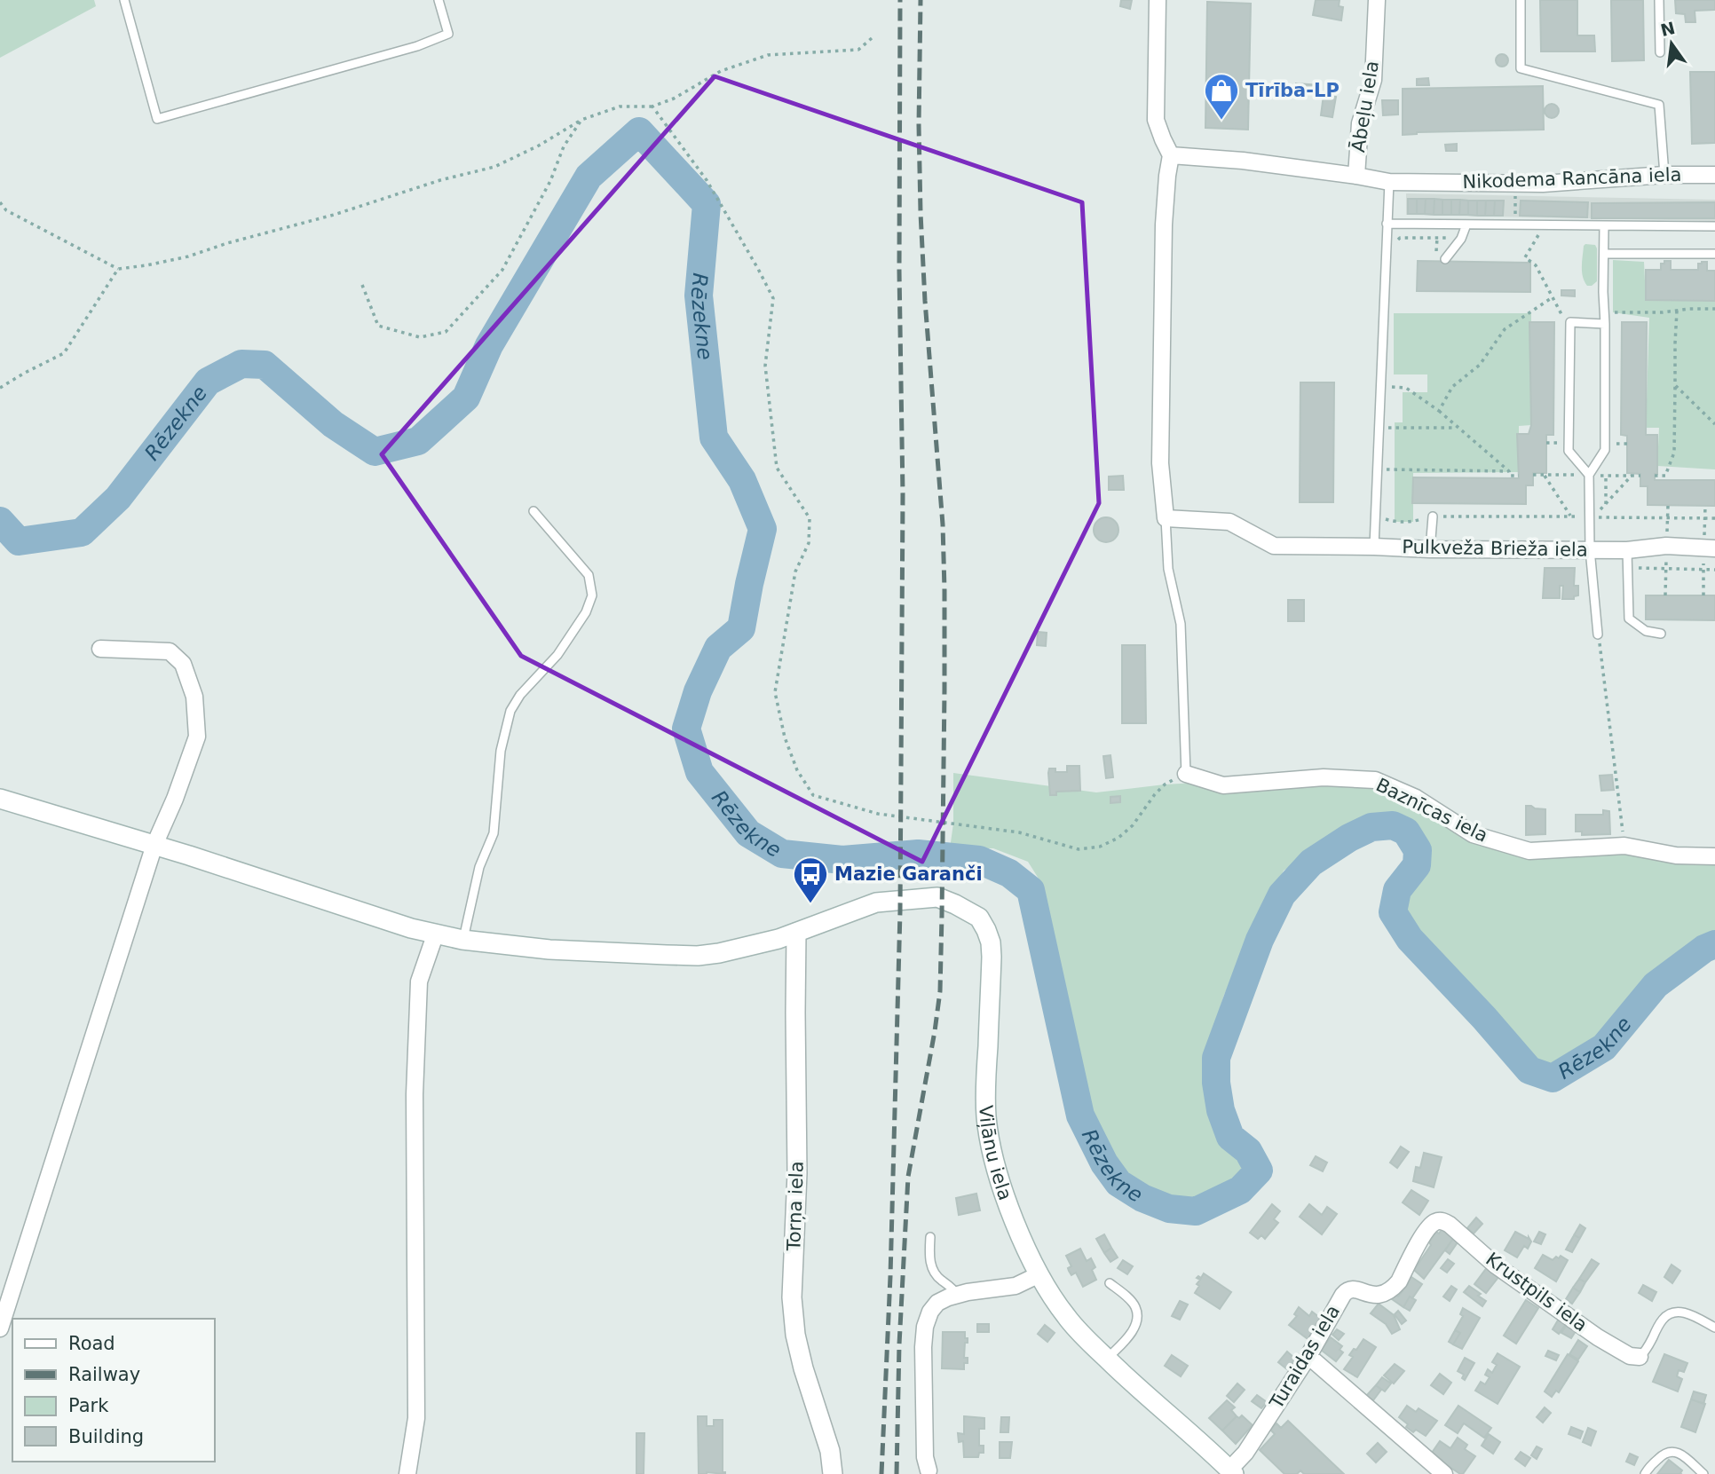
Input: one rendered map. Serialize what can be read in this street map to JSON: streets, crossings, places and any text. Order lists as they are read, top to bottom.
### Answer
{
  "streets": {
    "main road": ["Viļānu iela", "Torņa iela"],
    "street": [
      "Ābeļu iela",
      "Nikodema Rancāna iela",
      "Pulkveža Brieža iela",
      "Baznīcas iela",
      "Krustpils iela",
      "Turaidas iela"
    ]
  },
  "crossings": [
    ["Ābeļu iela", "Nikodema Rancāna iela"],
    ["Viļānu iela", "Torņa iela"],
    ["Viļānu iela", "Turaidas iela"],
    ["Krustpils iela", "Turaidas iela"]
  ],
  "water": ["Rēzekne"],
  "places": {
    "shop": ["Tīrība-LP"],
    "bus stop": ["Mazie Garanči"]
  },
  "legend": [
    "Road",
    "Railway",
    "Park",
    "Building"
  ],
  "north": "top"
}
